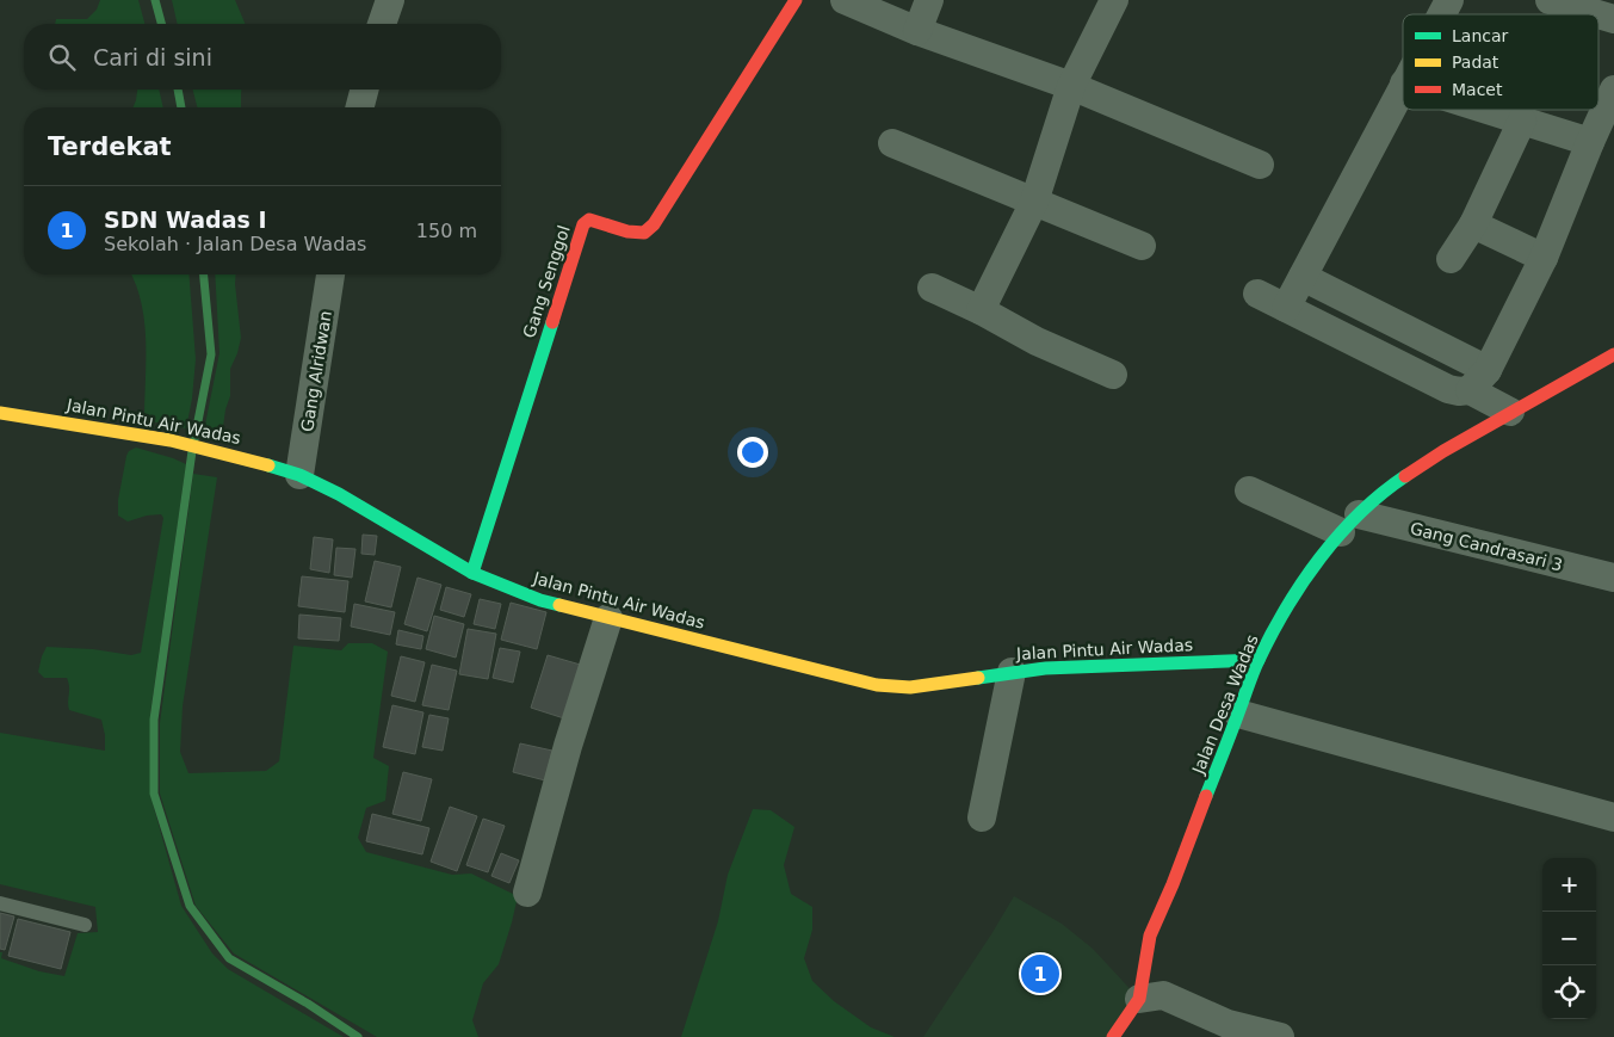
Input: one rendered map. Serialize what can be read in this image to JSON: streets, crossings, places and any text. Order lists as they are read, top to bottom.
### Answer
{
  "streets": {
    "main road": ["Gang Senggol", "Jalan Pintu Air Wadas", "Jalan Desa Wadas"],
    "street": ["Gang Alridwan", "Gang Candrasari 3"]
  },
  "crossings": [
    ["Gang Senggol", "Jalan Pintu Air Wadas"],
    ["Gang Alridwan", "Jalan Pintu Air Wadas"],
    ["Jalan Pintu Air Wadas", "Jalan Desa Wadas"],
    ["Gang Candrasari 3", "Jalan Desa Wadas"]
  ],
  "legend": ["Lancar", "Padat", "Macet"],
  "page": {
    "search": "Cari di sini",
    "heading": "Terdekat",
    "list": [
      {
        "mark": "1",
        "name": "SDN Wadas I",
        "note": "Sekolah · Jalan Desa Wadas",
        "value": "150 m"
      }
    ],
    "map_buttons": ["+", "−"],
    "pins": "1"
  }
}
